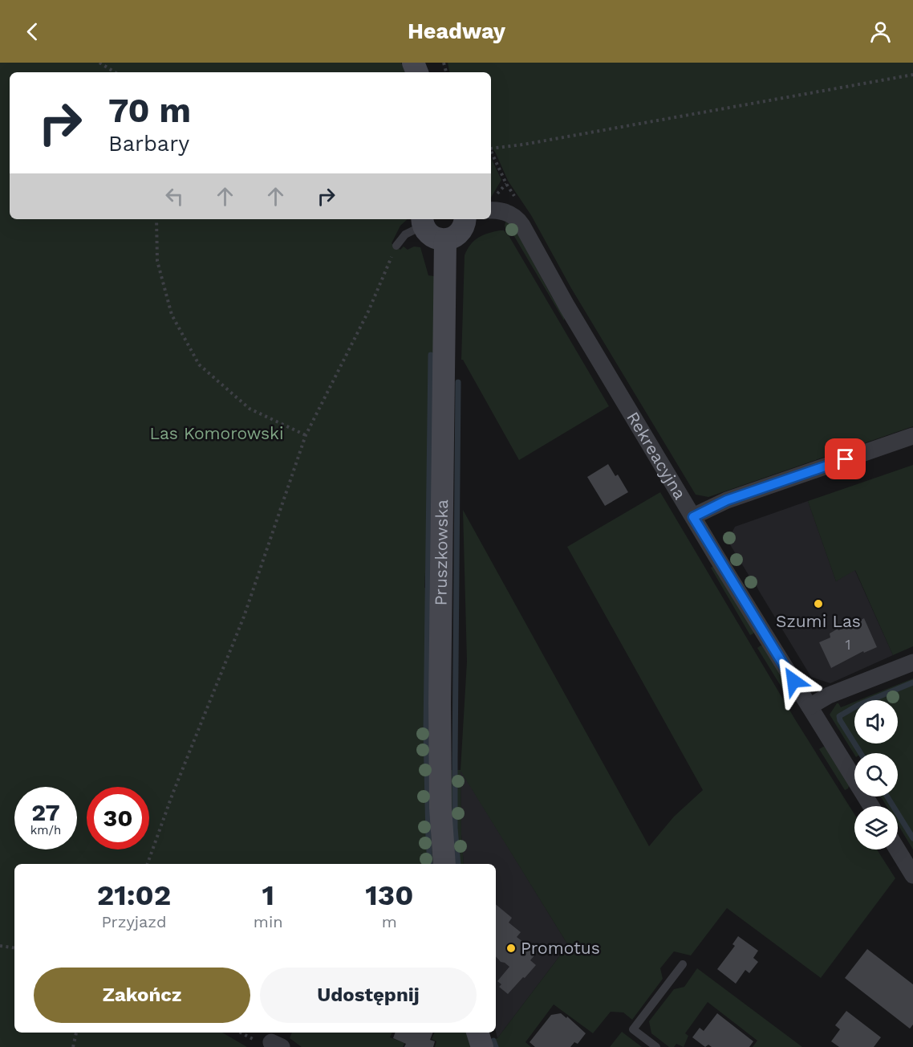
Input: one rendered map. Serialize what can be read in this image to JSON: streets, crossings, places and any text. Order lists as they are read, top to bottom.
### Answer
{
  "streets": {
    "street": ["Rekreacyjna", "Pruszkowska"]
  },
  "parks": ["Las Komorowski"],
  "places": ["Szumi Las", "Promotus"],
  "house_numbers": ["1"],
  "page": {
    "header": "Headway",
    "turn": ["70 m", "Barbary"],
    "speed": "27 km/h",
    "limit": "30",
    "eta": [
      "21:02",
      "Przyjazd",
      "1",
      "min",
      "130",
      "m"
    ],
    "buttons": ["Zakończ", "Udostępnij"]
  }
}
